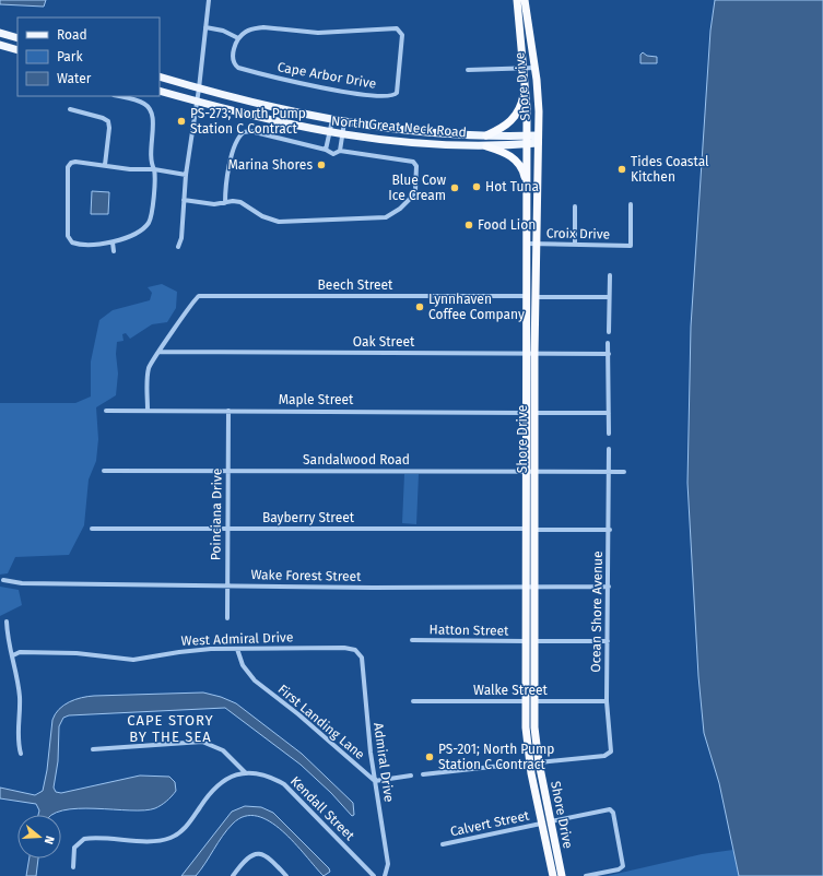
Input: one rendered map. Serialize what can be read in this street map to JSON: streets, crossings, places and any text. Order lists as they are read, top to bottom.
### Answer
{
  "streets": {
    "highway": ["Shore Drive"],
    "main road": ["North Great Neck Road"],
    "street": [
      "Cape Arbor Drive",
      "Croix Drive",
      "Beech Street",
      "Oak Street",
      "Maple Street",
      "Sandalwood Road",
      "Poinciana Drive",
      "Bayberry Street",
      "Wake Forest Street",
      "Ocean Shore Avenue",
      "Hatton Street",
      "West Admiral Drive",
      "Walke Street",
      "First Landing Lane",
      "Admiral Drive",
      "Kendall Street",
      "Calvert Street"
    ]
  },
  "crossings": [
    ["Shore Drive", "North Great Neck Road"],
    ["Shore Drive", "Croix Drive"],
    ["Shore Drive", "Beech Street"],
    ["Shore Drive", "Oak Street"],
    ["Shore Drive", "Maple Street"],
    ["Shore Drive", "Sandalwood Road"],
    ["Shore Drive", "Bayberry Street"],
    ["Shore Drive", "Wake Forest Street"],
    ["Shore Drive", "Ocean Shore Avenue"],
    ["Shore Drive", "Hatton Street"],
    ["Shore Drive", "Walke Street"],
    ["Shore Drive", "Calvert Street"],
    ["Beech Street", "Oak Street"],
    ["Maple Street", "Poinciana Drive"],
    ["Sandalwood Road", "Poinciana Drive"],
    ["Sandalwood Road", "Ocean Shore Avenue"],
    ["Poinciana Drive", "Bayberry Street"],
    ["Poinciana Drive", "Wake Forest Street"],
    ["Wake Forest Street", "Ocean Shore Avenue"],
    ["Ocean Shore Avenue", "Walke Street"],
    ["West Admiral Drive", "First Landing Lane"],
    ["West Admiral Drive", "Admiral Drive"],
    ["First Landing Lane", "Admiral Drive"]
  ],
  "districts": ["CAPE STORY BY THE SEA"],
  "places": [
    "PS-273; North Pump Station C Contract",
    "Marina Shores",
    "Tides Coastal Kitchen",
    "Hot Tuna",
    "Blue Cow Ice Cream",
    "Food Lion",
    "Lynnhaven Coffee Company",
    "PS-201; North Pump Station C Contract"
  ],
  "legend": ["Road", "Park", "Water"],
  "north": "right"
}
